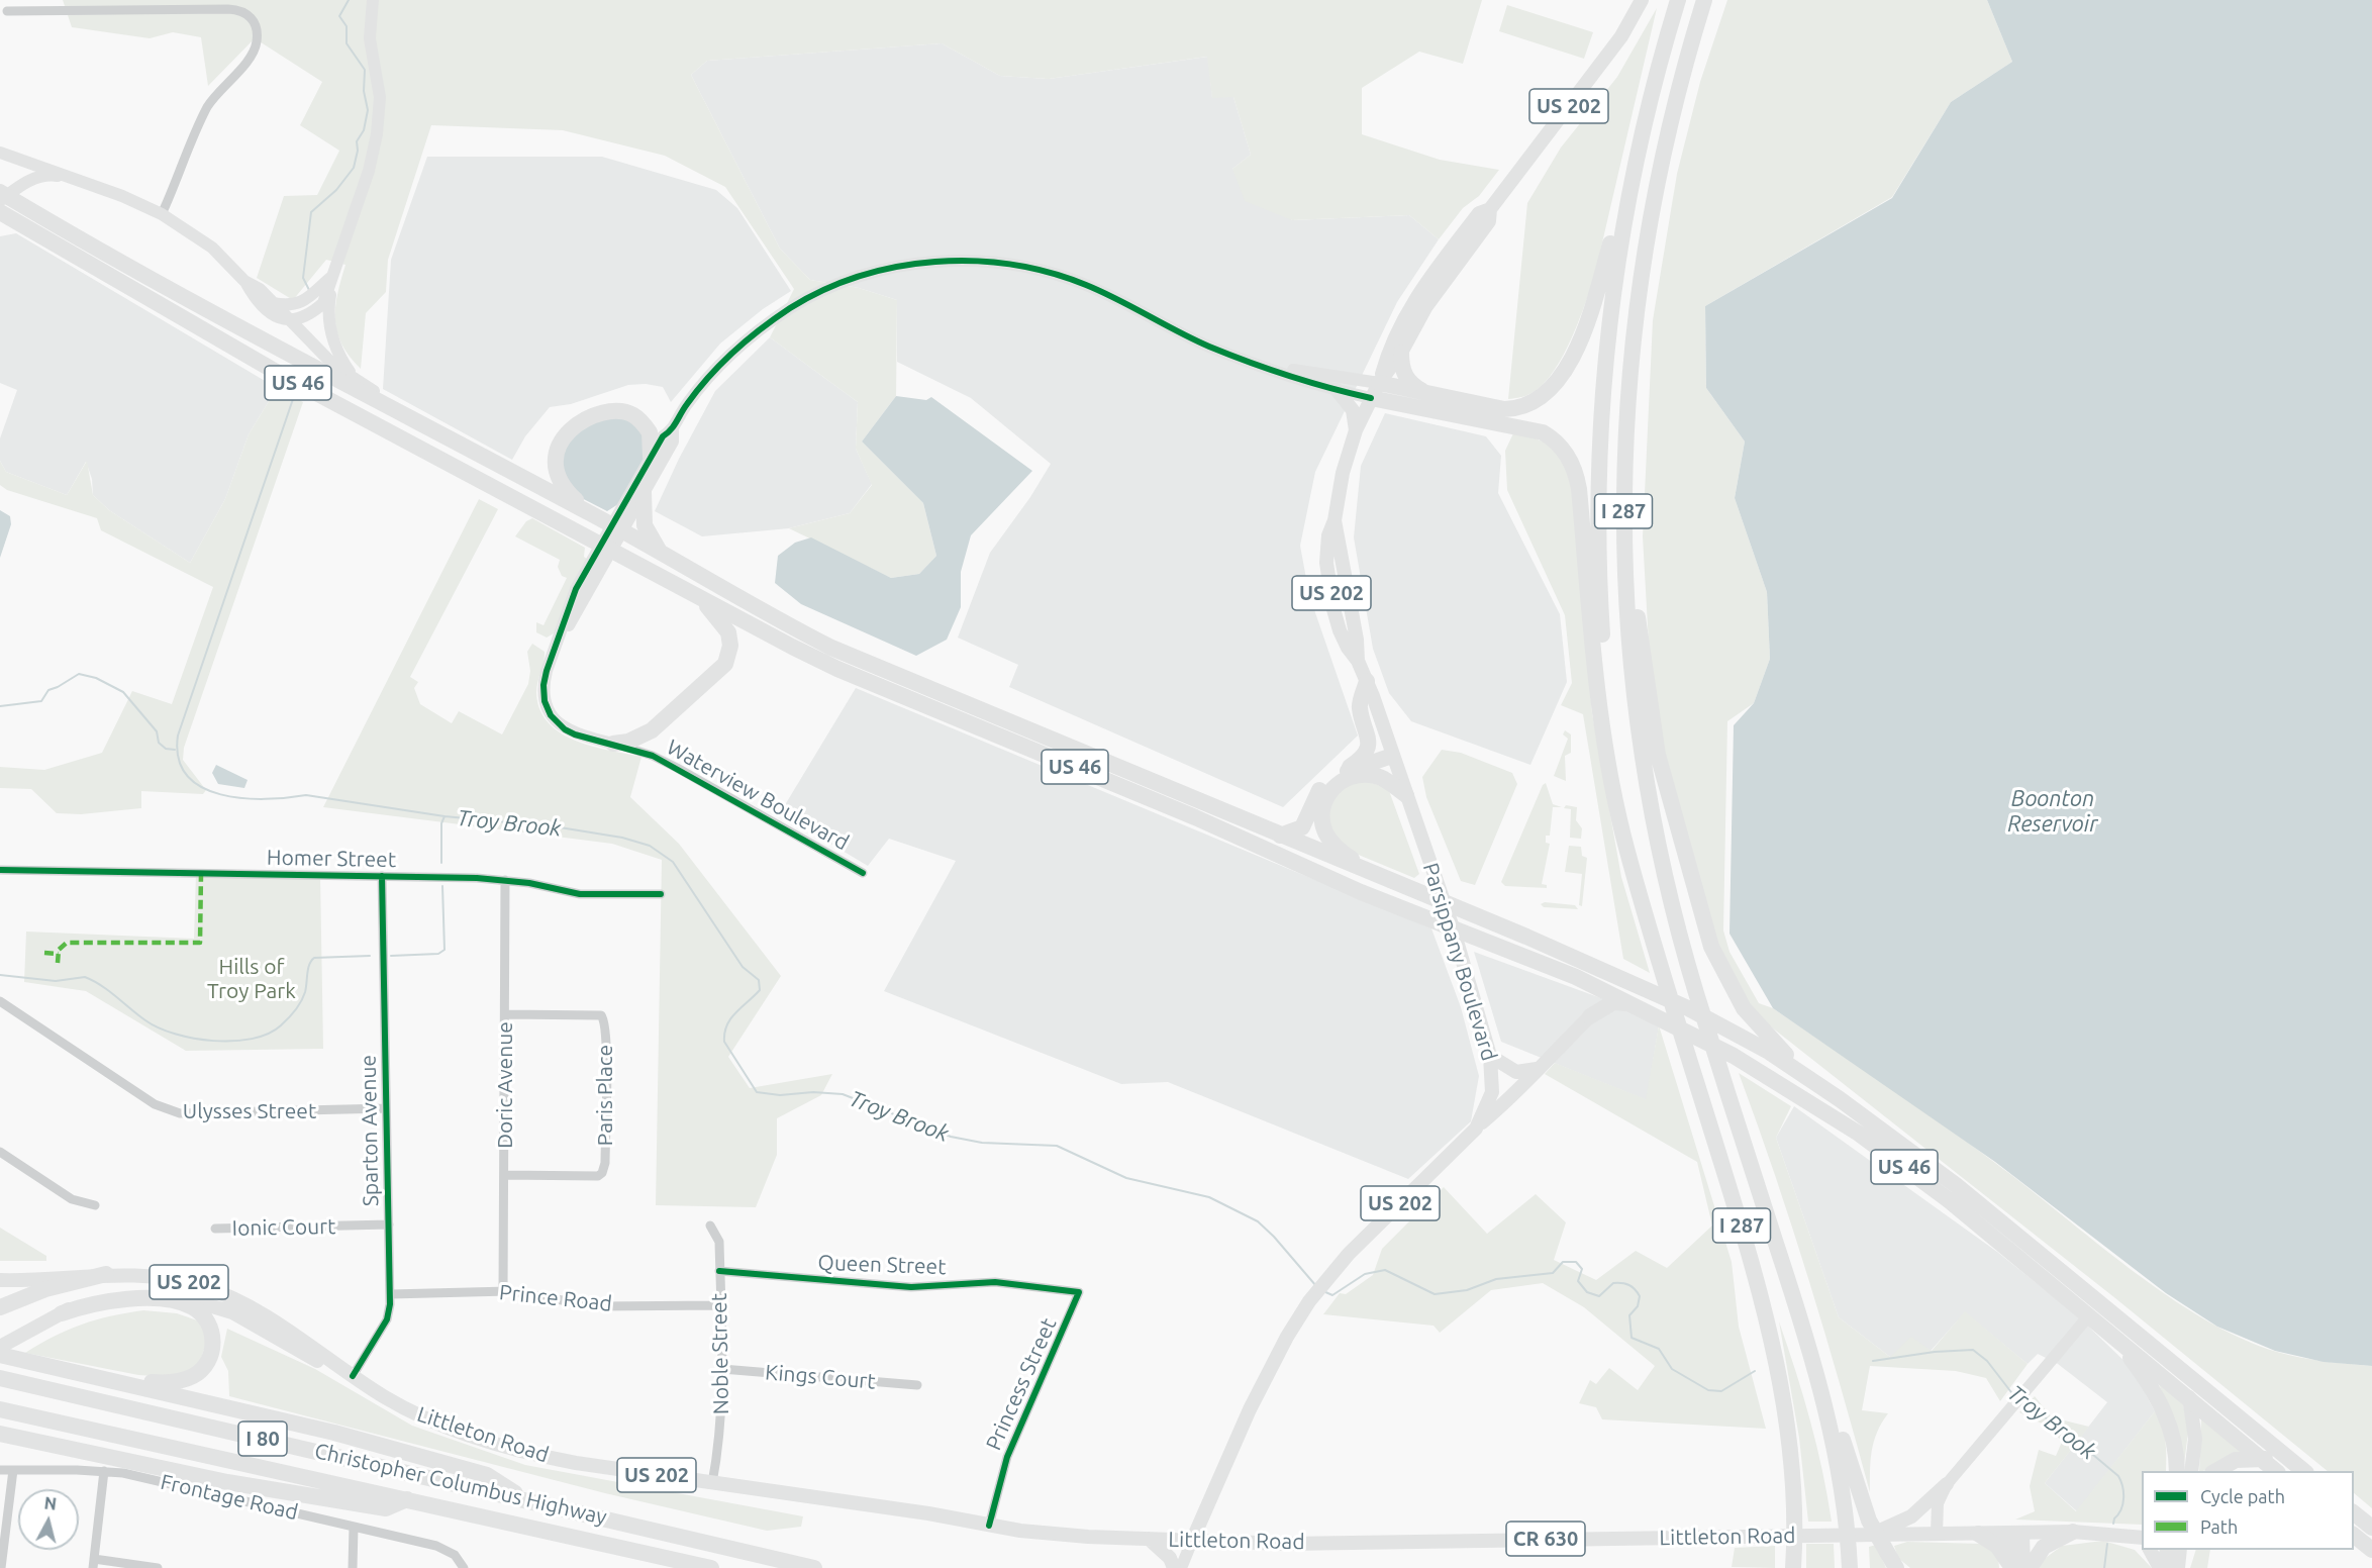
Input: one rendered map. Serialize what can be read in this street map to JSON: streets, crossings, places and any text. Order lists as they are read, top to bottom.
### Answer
{
  "streets": {
    "highway": [
      "US 46",
      "I 287",
      "I 80",
      "Christopher Columbus Highway"
    ],
    "main road": [
      "US 202",
      "Parsippany Boulevard",
      "Littleton Road",
      "CR 630"
    ],
    "street": [
      "Waterview Boulevard",
      "Homer Street",
      "Doric Avenue",
      "Paris Place",
      "Ulysses Street",
      "Sparton Avenue",
      "Ionic Court",
      "Queen Street",
      "Prince Road",
      "Noble Street",
      "Kings Court",
      "Princess Street",
      "Frontage Road"
    ]
  },
  "crossings": [
    ["US 46", "Waterview Boulevard"],
    ["US 46", "Parsippany Boulevard"],
    ["Waterview Boulevard", "Parsippany Boulevard"],
    ["Homer Street", "Doric Avenue"],
    ["Homer Street", "Sparton Avenue"],
    ["Parsippany Boulevard", "Littleton Road"],
    ["Doric Avenue", "Paris Place"],
    ["Doric Avenue", "Prince Road"],
    ["Ulysses Street", "Sparton Avenue"],
    ["Sparton Avenue", "Ionic Court"],
    ["Sparton Avenue", "Prince Road"],
    ["Sparton Avenue", "Littleton Road"],
    ["Queen Street", "Noble Street"],
    ["Queen Street", "Princess Street"],
    ["Prince Road", "Noble Street"],
    ["Noble Street", "Kings Court"],
    ["Noble Street", "Littleton Road"],
    ["Princess Street", "Littleton Road"]
  ],
  "water": ["Boonton Reservoir", "Troy Brook"],
  "parks": ["Hills of Troy Park"],
  "legend": ["Cycle path", "Path"],
  "north": "top"
}
